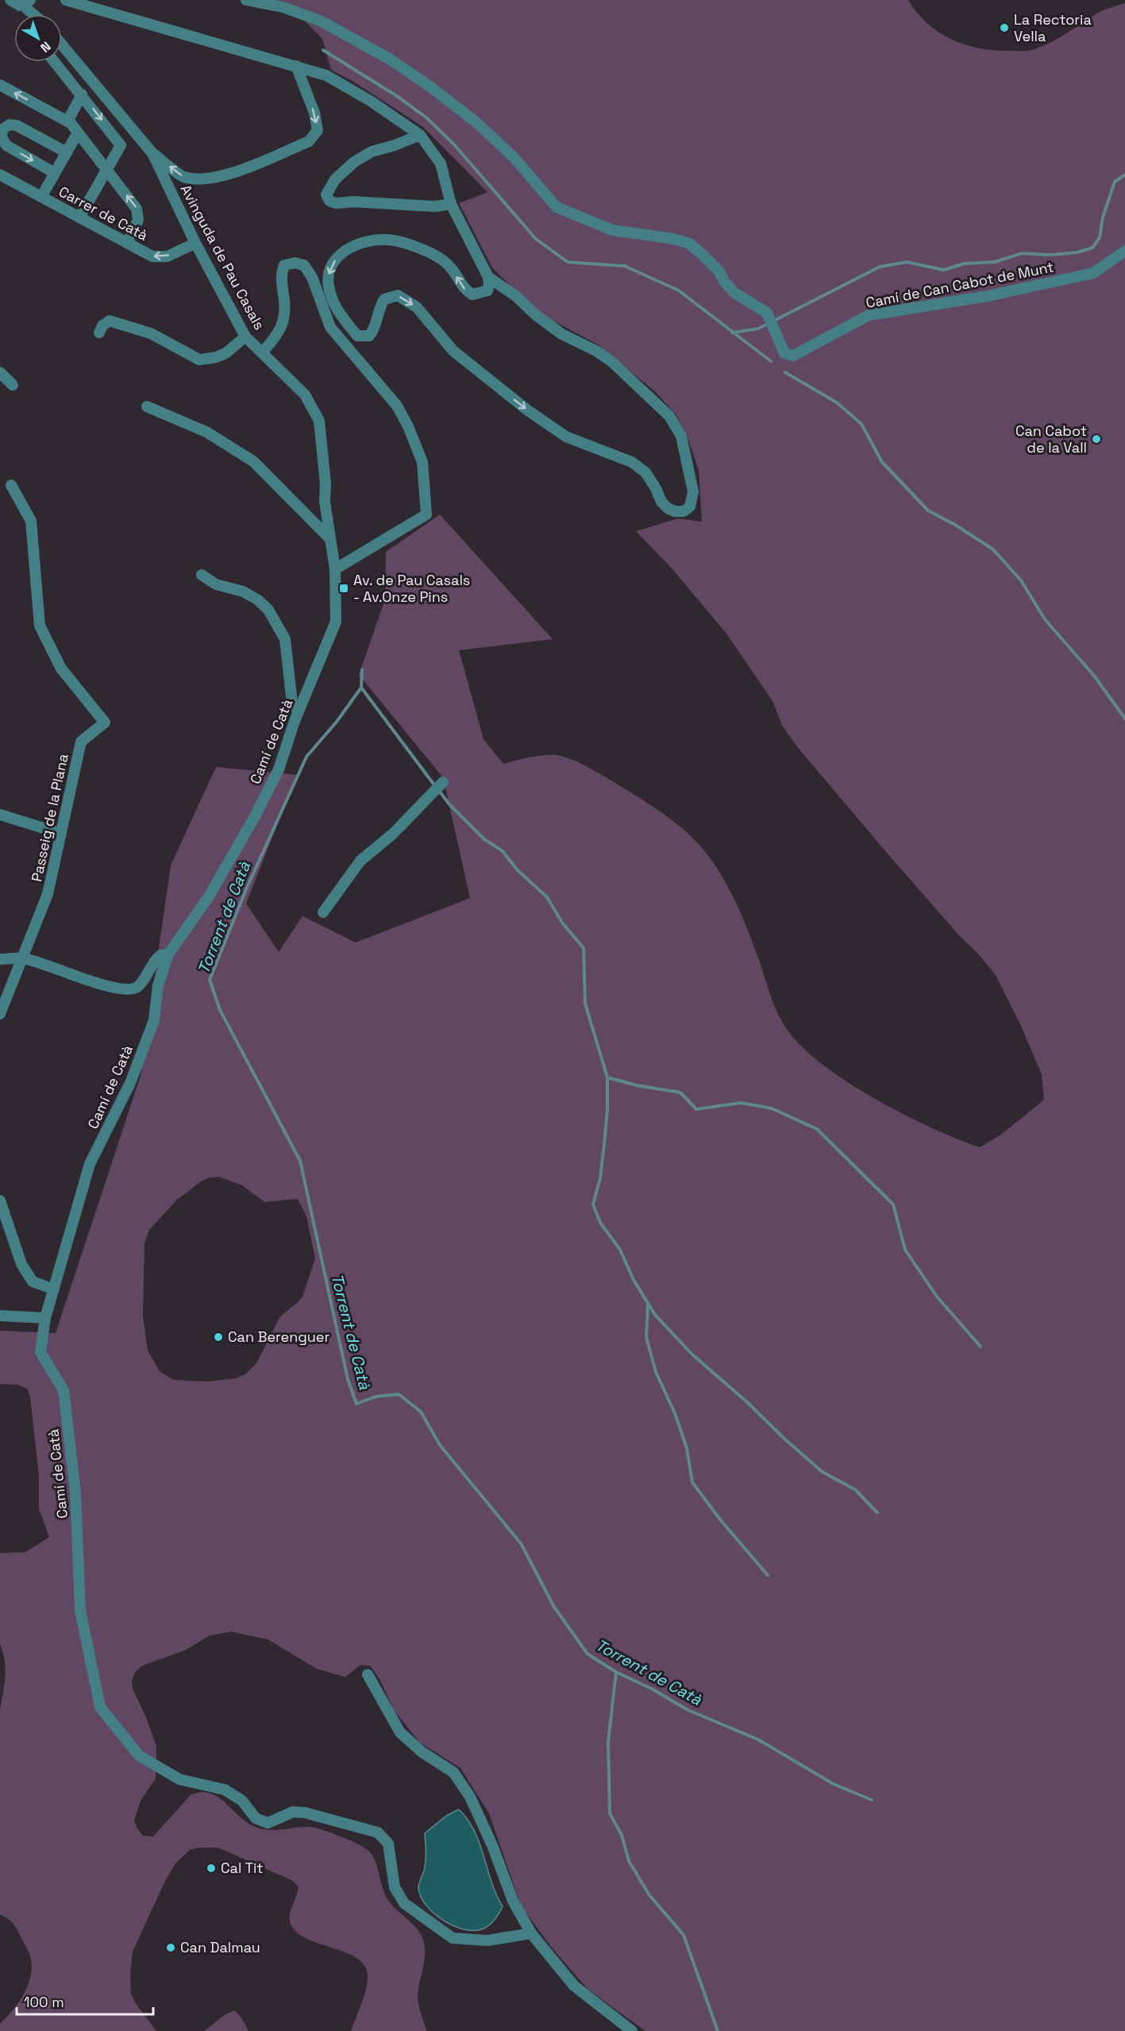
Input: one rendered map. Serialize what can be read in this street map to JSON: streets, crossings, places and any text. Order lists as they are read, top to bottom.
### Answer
{
  "streets": {
    "street": [
      "Carrer de Catà",
      "Avinguda de Pau Casals",
      "Camí de Can Cabot de Munt",
      "Camí de Catà",
      "Passeig de la Plana"
    ]
  },
  "crossings": [
    ["Carrer de Catà", "Avinguda de Pau Casals"],
    ["Avinguda de Pau Casals", "Camí de Catà"]
  ],
  "water": ["Torrent de Catà"],
  "places": {
    "other": [
      "La Rectoria Vella",
      "Can Cabot de la Vall",
      "Can Berenguer",
      "Cal Tit",
      "Can Dalmau"
    ],
    "transit": ["Av. de Pau Casals - Av.Onze Pins"]
  },
  "scale_bar": "100 m",
  "north": "bottom right"
}
